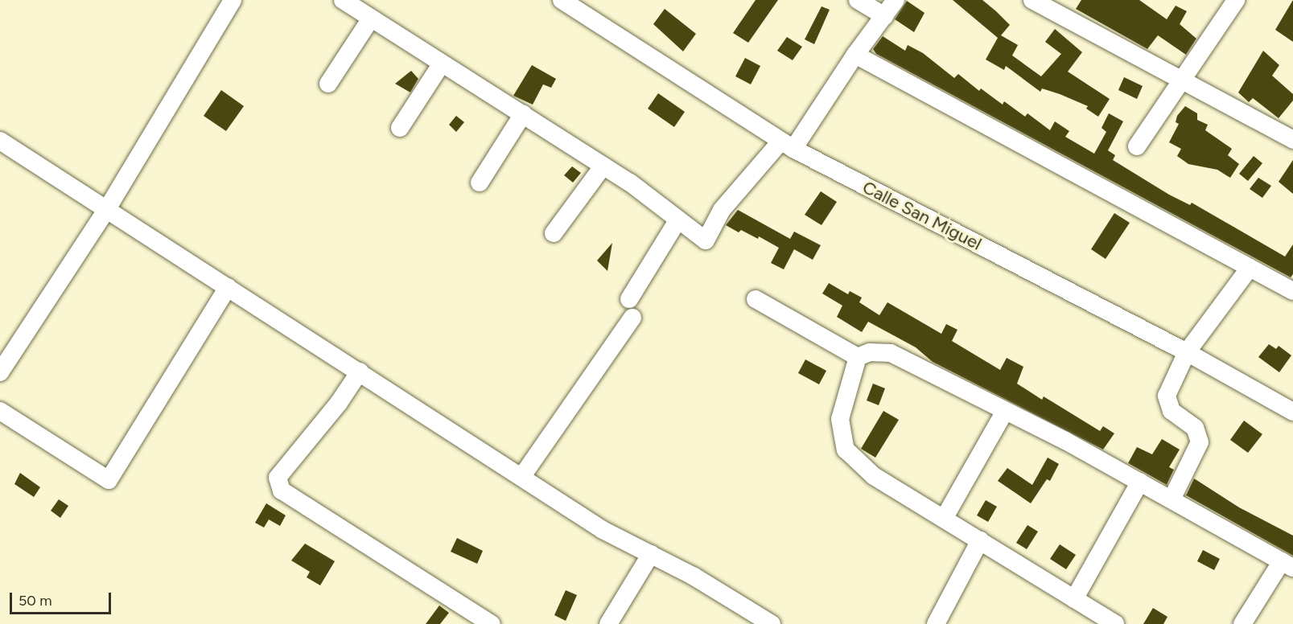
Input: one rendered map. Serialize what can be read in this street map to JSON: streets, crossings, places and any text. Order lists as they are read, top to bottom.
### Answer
{
  "streets": {
    "street": ["Calle San Miguel"]
  },
  "scale_bar": "50 m"
}
